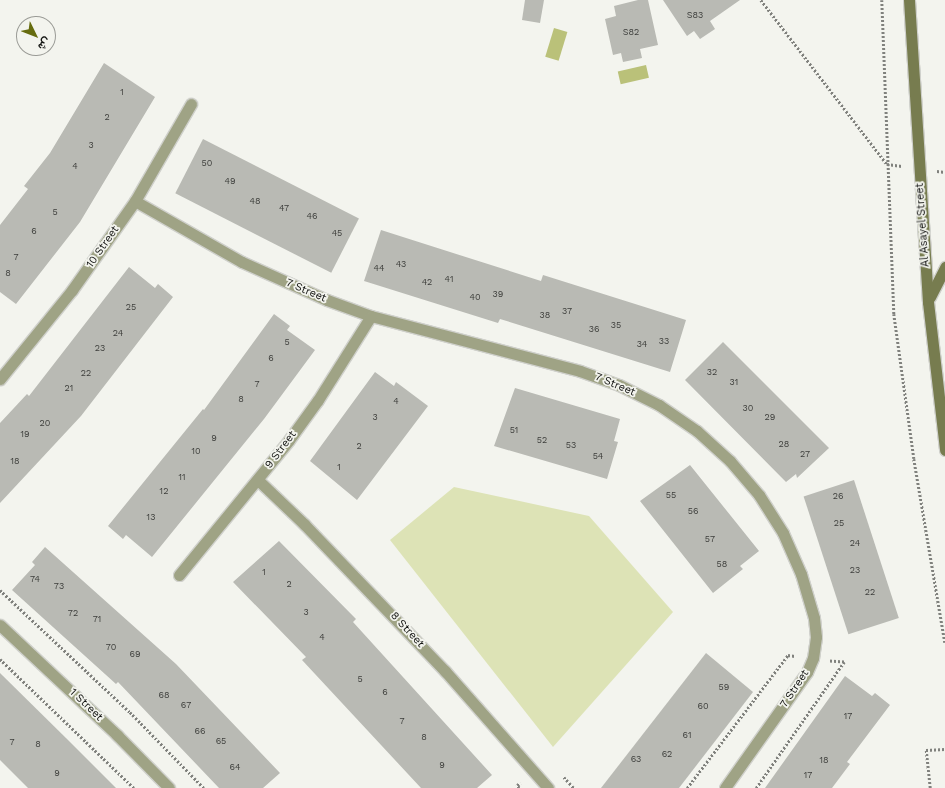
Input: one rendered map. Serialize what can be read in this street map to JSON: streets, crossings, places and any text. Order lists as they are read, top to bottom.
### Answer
{
  "streets": {
    "main road": ["Al Asayel Street"],
    "street": [
      "10 Street",
      "7 Street",
      "9 Street",
      "8 Street",
      "1 Street"
    ]
  },
  "crossings": [
    ["10 Street", "7 Street"],
    ["7 Street", "9 Street"],
    ["9 Street", "8 Street"]
  ],
  "house_numbers": [
    "S83",
    "S82",
    "1",
    "2",
    "3",
    "50",
    "4",
    "49",
    "48",
    "47",
    "5",
    "46",
    "6",
    "45",
    "7",
    "43",
    "44",
    "8",
    "41",
    "42",
    "39",
    "40",
    "25",
    "37",
    "38",
    "35",
    "36",
    "24",
    "33",
    "5",
    "34",
    "23",
    "6",
    "32",
    "22",
    "31",
    "7",
    "21",
    "8",
    "4",
    "30",
    "3",
    "29",
    "20",
    "51",
    "19",
    "9",
    "52",
    "28",
    "53",
    "2",
    "10",
    "27",
    "54",
    "18",
    "1",
    "11",
    "12",
    "55",
    "26",
    "56",
    "13",
    "25",
    "57",
    "24",
    "58",
    "23",
    "1",
    "74",
    "2",
    "73",
    "22",
    "3",
    "72",
    "71",
    "4",
    "70",
    "69",
    "5",
    "59",
    "6",
    "68",
    "67",
    "60",
    "17",
    "7",
    "66",
    "61",
    "8",
    "65",
    "7",
    "8",
    "62",
    "63",
    "18",
    "9",
    "64",
    "9",
    "17"
  ],
  "north": "bottom right"
}
